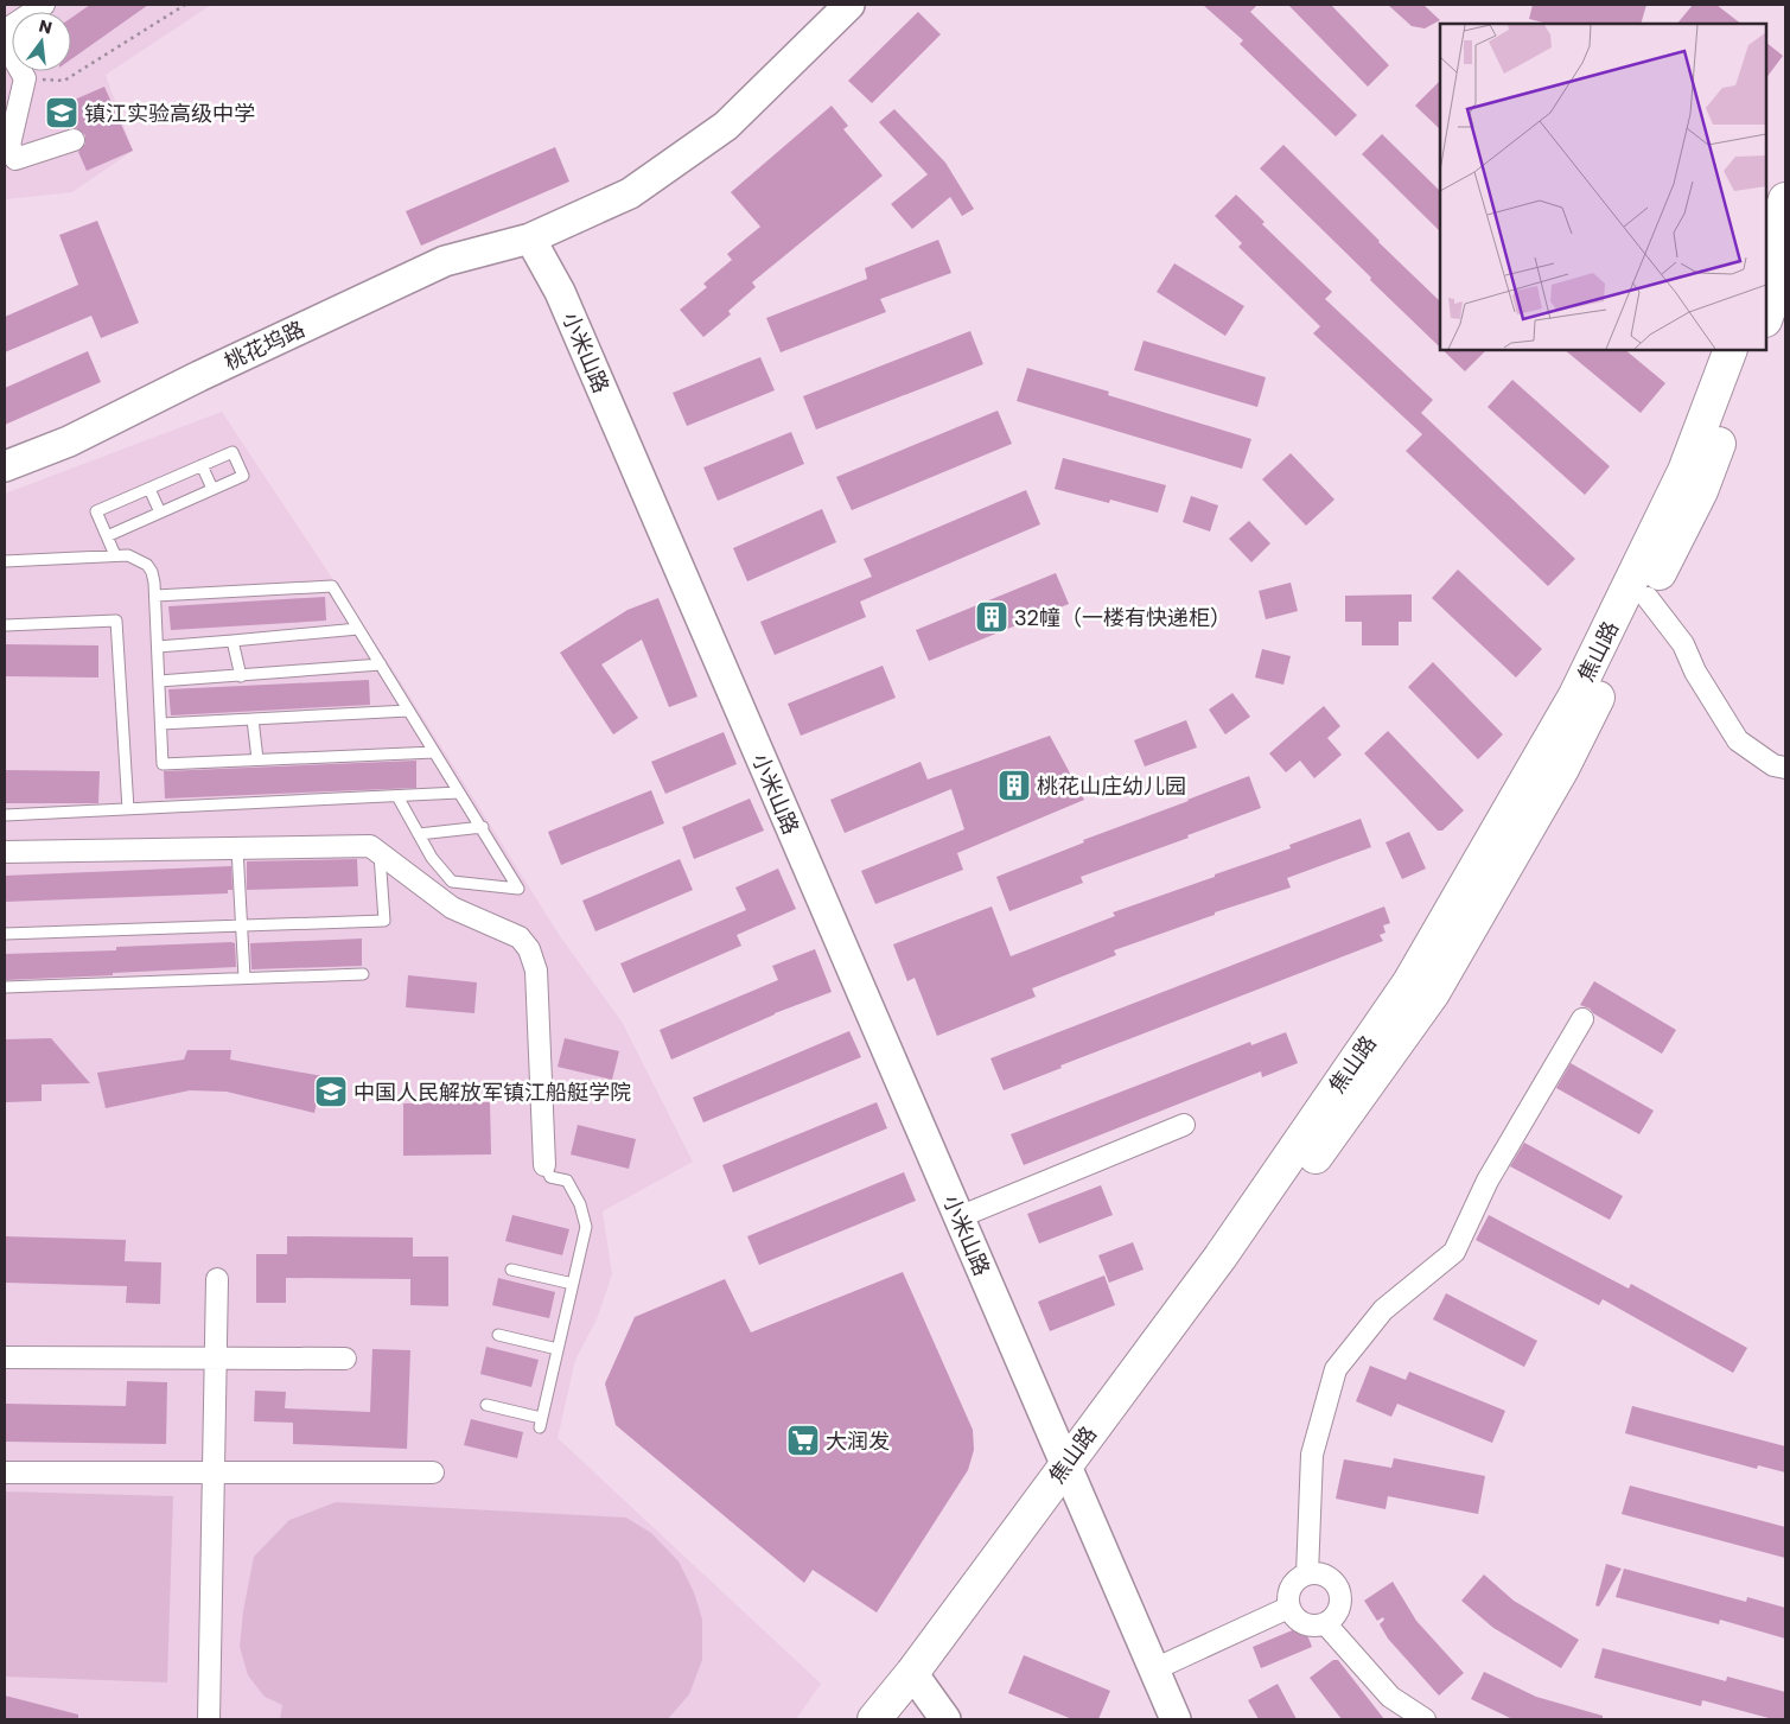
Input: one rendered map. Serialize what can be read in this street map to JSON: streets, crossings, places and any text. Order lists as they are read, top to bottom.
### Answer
{
  "streets": {
    "main road": ["焦山路"],
    "street": ["桃花坞路", "小米山路"]
  },
  "crossings": [
    ["桃花坞路", "小米山路"],
    ["小米山路", "焦山路"]
  ],
  "places": {
    "school or university": ["镇江实验高级中学", "中国人民解放军镇江船艇学院"],
    "building": ["32幢（一楼有快递柜）", "桃花山庄幼儿园"],
    "supermarket": ["大润发"]
  },
  "north": "top"
}
